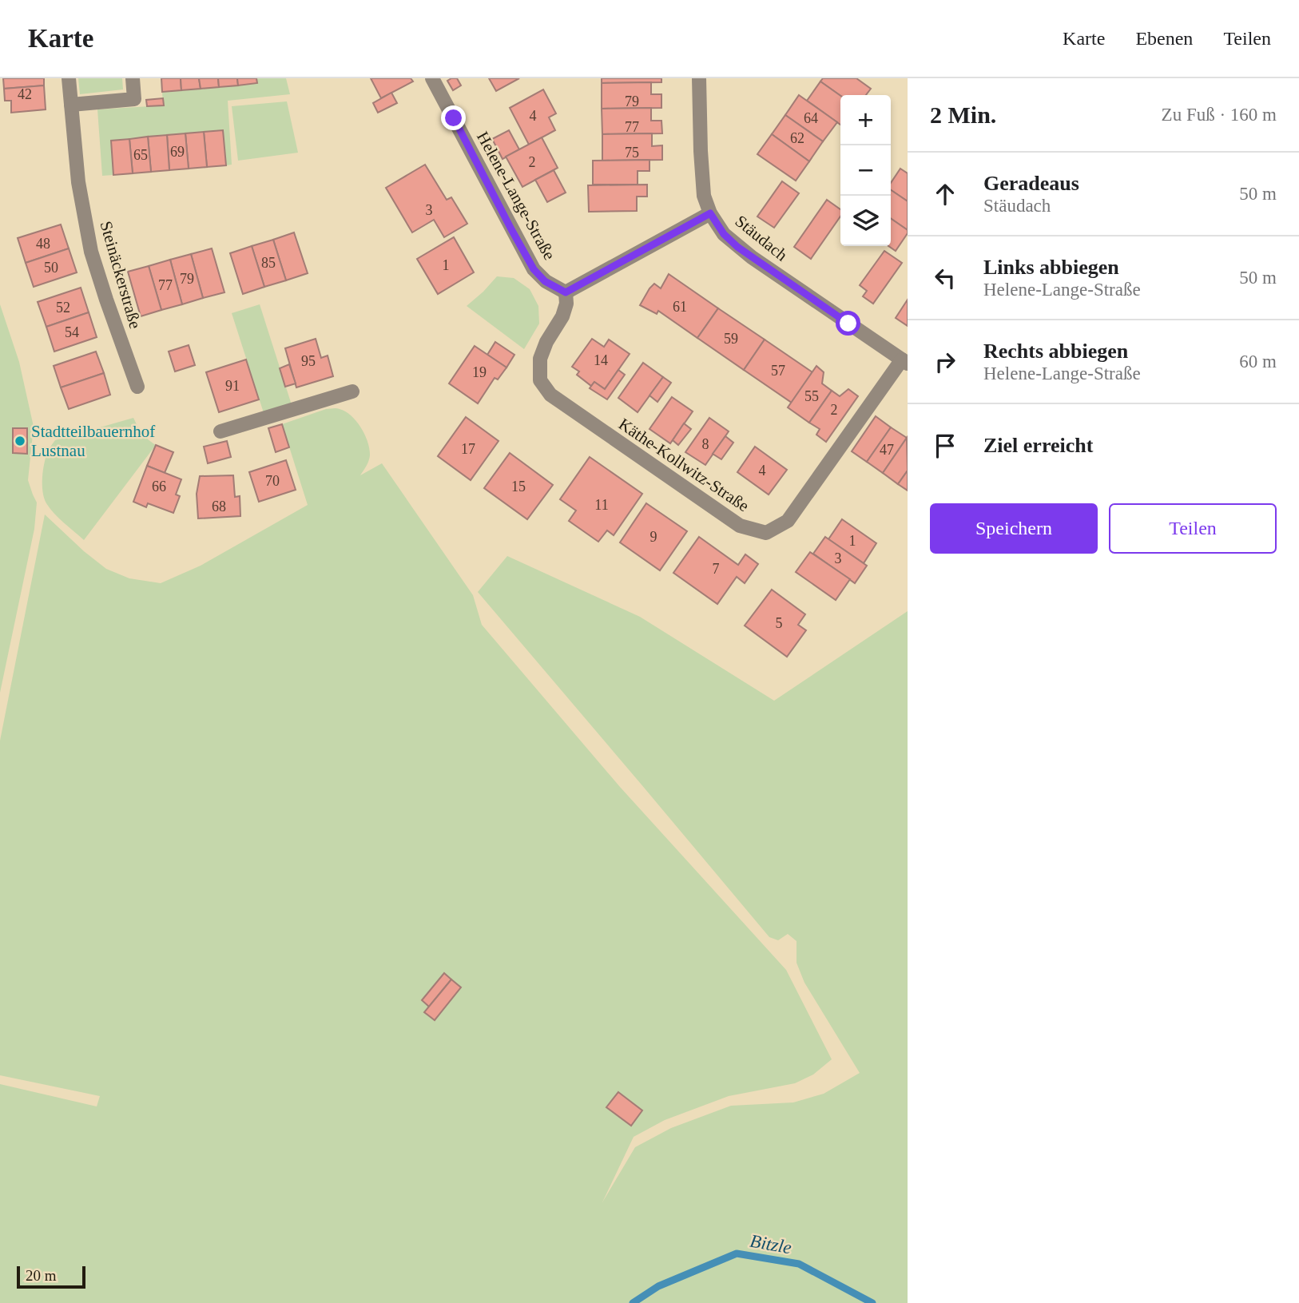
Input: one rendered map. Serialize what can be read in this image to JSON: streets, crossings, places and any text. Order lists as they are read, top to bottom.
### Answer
{
  "streets": {
    "street": [
      "Helene-Lange-Straße",
      "Stäudach",
      "Steinäckerstraße",
      "Käthe-Kollwitz-Straße"
    ]
  },
  "crossings": [
    ["Helene-Lange-Straße", "Käthe-Kollwitz-Straße"],
    ["Stäudach", "Käthe-Kollwitz-Straße"]
  ],
  "water": ["Bitzle"],
  "places": ["Stadtteilbauernhof Lustnau"],
  "house_numbers": [
    "42",
    "79",
    "4",
    "64",
    "77",
    "62",
    "69",
    "75",
    "65",
    "2",
    "3",
    "48",
    "85",
    "1",
    "50",
    "79",
    "77",
    "61",
    "52",
    "54",
    "59",
    "14",
    "95",
    "57",
    "19",
    "91",
    "55",
    "2",
    "8",
    "17",
    "47",
    "4",
    "70",
    "66",
    "15",
    "11",
    "68",
    "9",
    "1",
    "3",
    "7",
    "5"
  ],
  "scale_bar": "20 m",
  "page": {
    "header": "Karte",
    "nav": ["Karte", "Ebenen", "Teilen"],
    "heading": ["2 Min.", "Zu Fuß · 160 m"],
    "map_buttons": ["+", "−"],
    "list": [
      ["Geradeaus", "Stäudach", "50 m"],
      ["Links abbiegen", "Helene-Lange-Straße", "50 m"],
      ["Rechts abbiegen", "Helene-Lange-Straße", "60 m"],
      "Ziel erreicht"
    ],
    "buttons": ["Speichern", "Teilen"],
    "scale": "20 m"
  }
}
